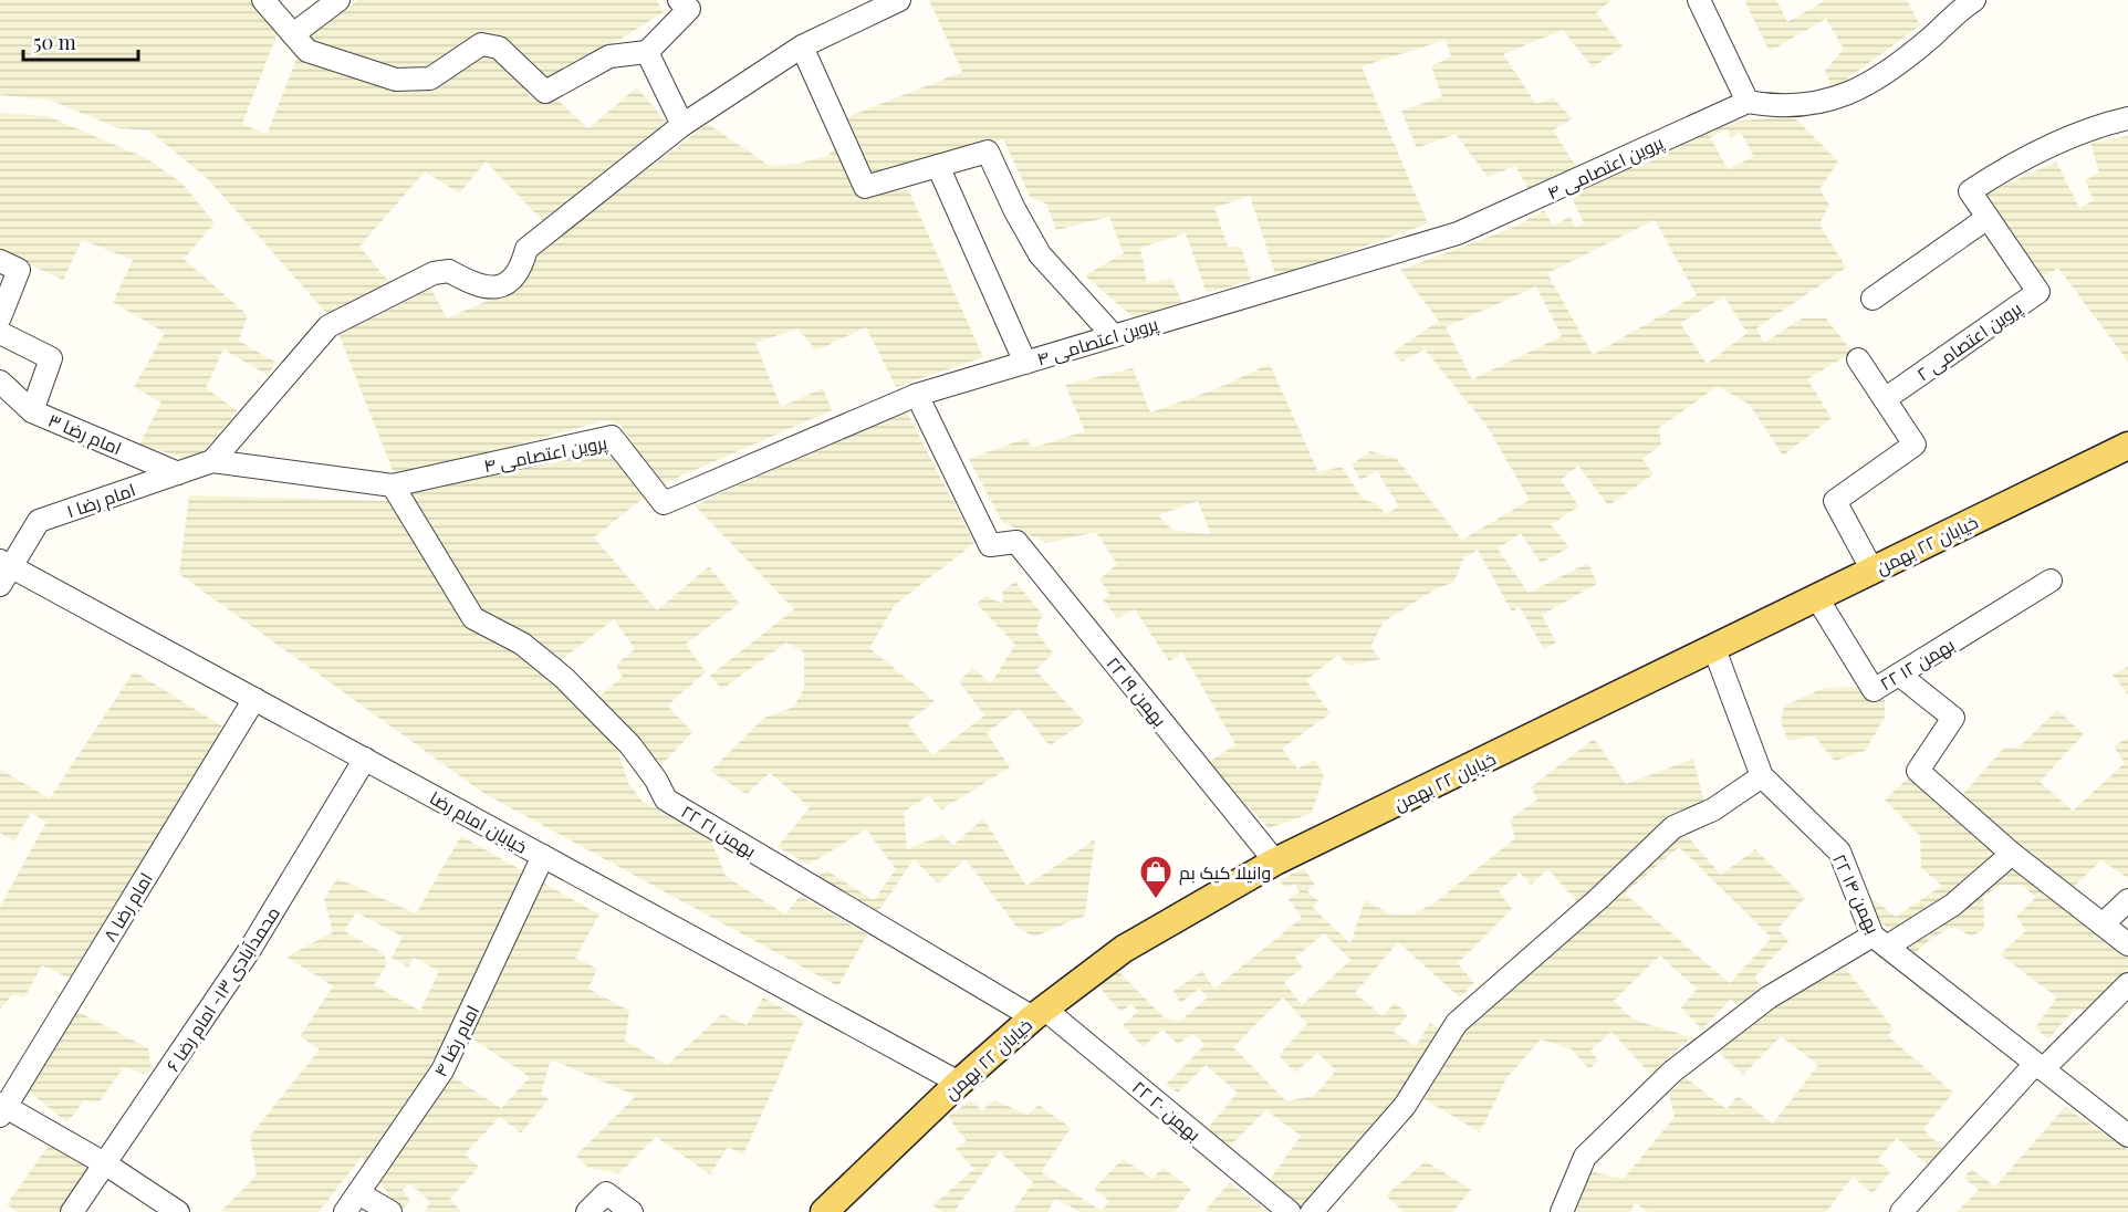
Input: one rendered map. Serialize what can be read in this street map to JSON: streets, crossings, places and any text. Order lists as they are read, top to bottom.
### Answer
{
  "streets": {
    "main road": ["خیابان ۲۲ بهمن"],
    "street": [
      "پروین اعتصامی ۴",
      "پروین اعتصامی ۲",
      "امام رضا ۳",
      "امام رضا ۱",
      "۲۲ بهمن ۱۲",
      "۲۲ بهمن ۱۹",
      "خیابان امام رضا",
      "۲۲ بهمن ۲۱",
      "۲۲ بهمن ۱۴",
      "امام رضا ۸",
      "محمدآبادی ۱۳- امام رضا ۶",
      "امام رضا ۴",
      "۲۲ بهمن ۲۰"
    ]
  },
  "crossings": [
    ["پروین اعتصامی ۴", "امام رضا ۱"],
    ["پروین اعتصامی ۴", "۲۲ بهمن ۱۹"],
    ["پروین اعتصامی ۴", "۲۲ بهمن ۲۱"],
    ["امام رضا ۳", "امام رضا ۱"],
    ["امام رضا ۱", "خیابان امام رضا"],
    ["خیابان ۲۲ بهمن", "۲۲ بهمن ۱۲"],
    ["خیابان ۲۲ بهمن", "۲۲ بهمن ۱۹"],
    ["خیابان ۲۲ بهمن", "خیابان امام رضا"],
    ["خیابان ۲۲ بهمن", "۲۲ بهمن ۲۱"],
    ["خیابان ۲۲ بهمن", "۲۲ بهمن ۱۴"],
    ["خیابان ۲۲ بهمن", "۲۲ بهمن ۲۰"],
    ["خیابان امام رضا", "امام رضا ۸"],
    ["خیابان امام رضا", "محمدآبادی ۱۳- امام رضا ۶"],
    ["خیابان امام رضا", "امام رضا ۴"],
    ["۲۲ بهمن ۲۱", "۲۲ بهمن ۲۰"]
  ],
  "places": {
    "shop": ["وانیلا کیک بم"]
  },
  "scale_bar": "50 m"
}
